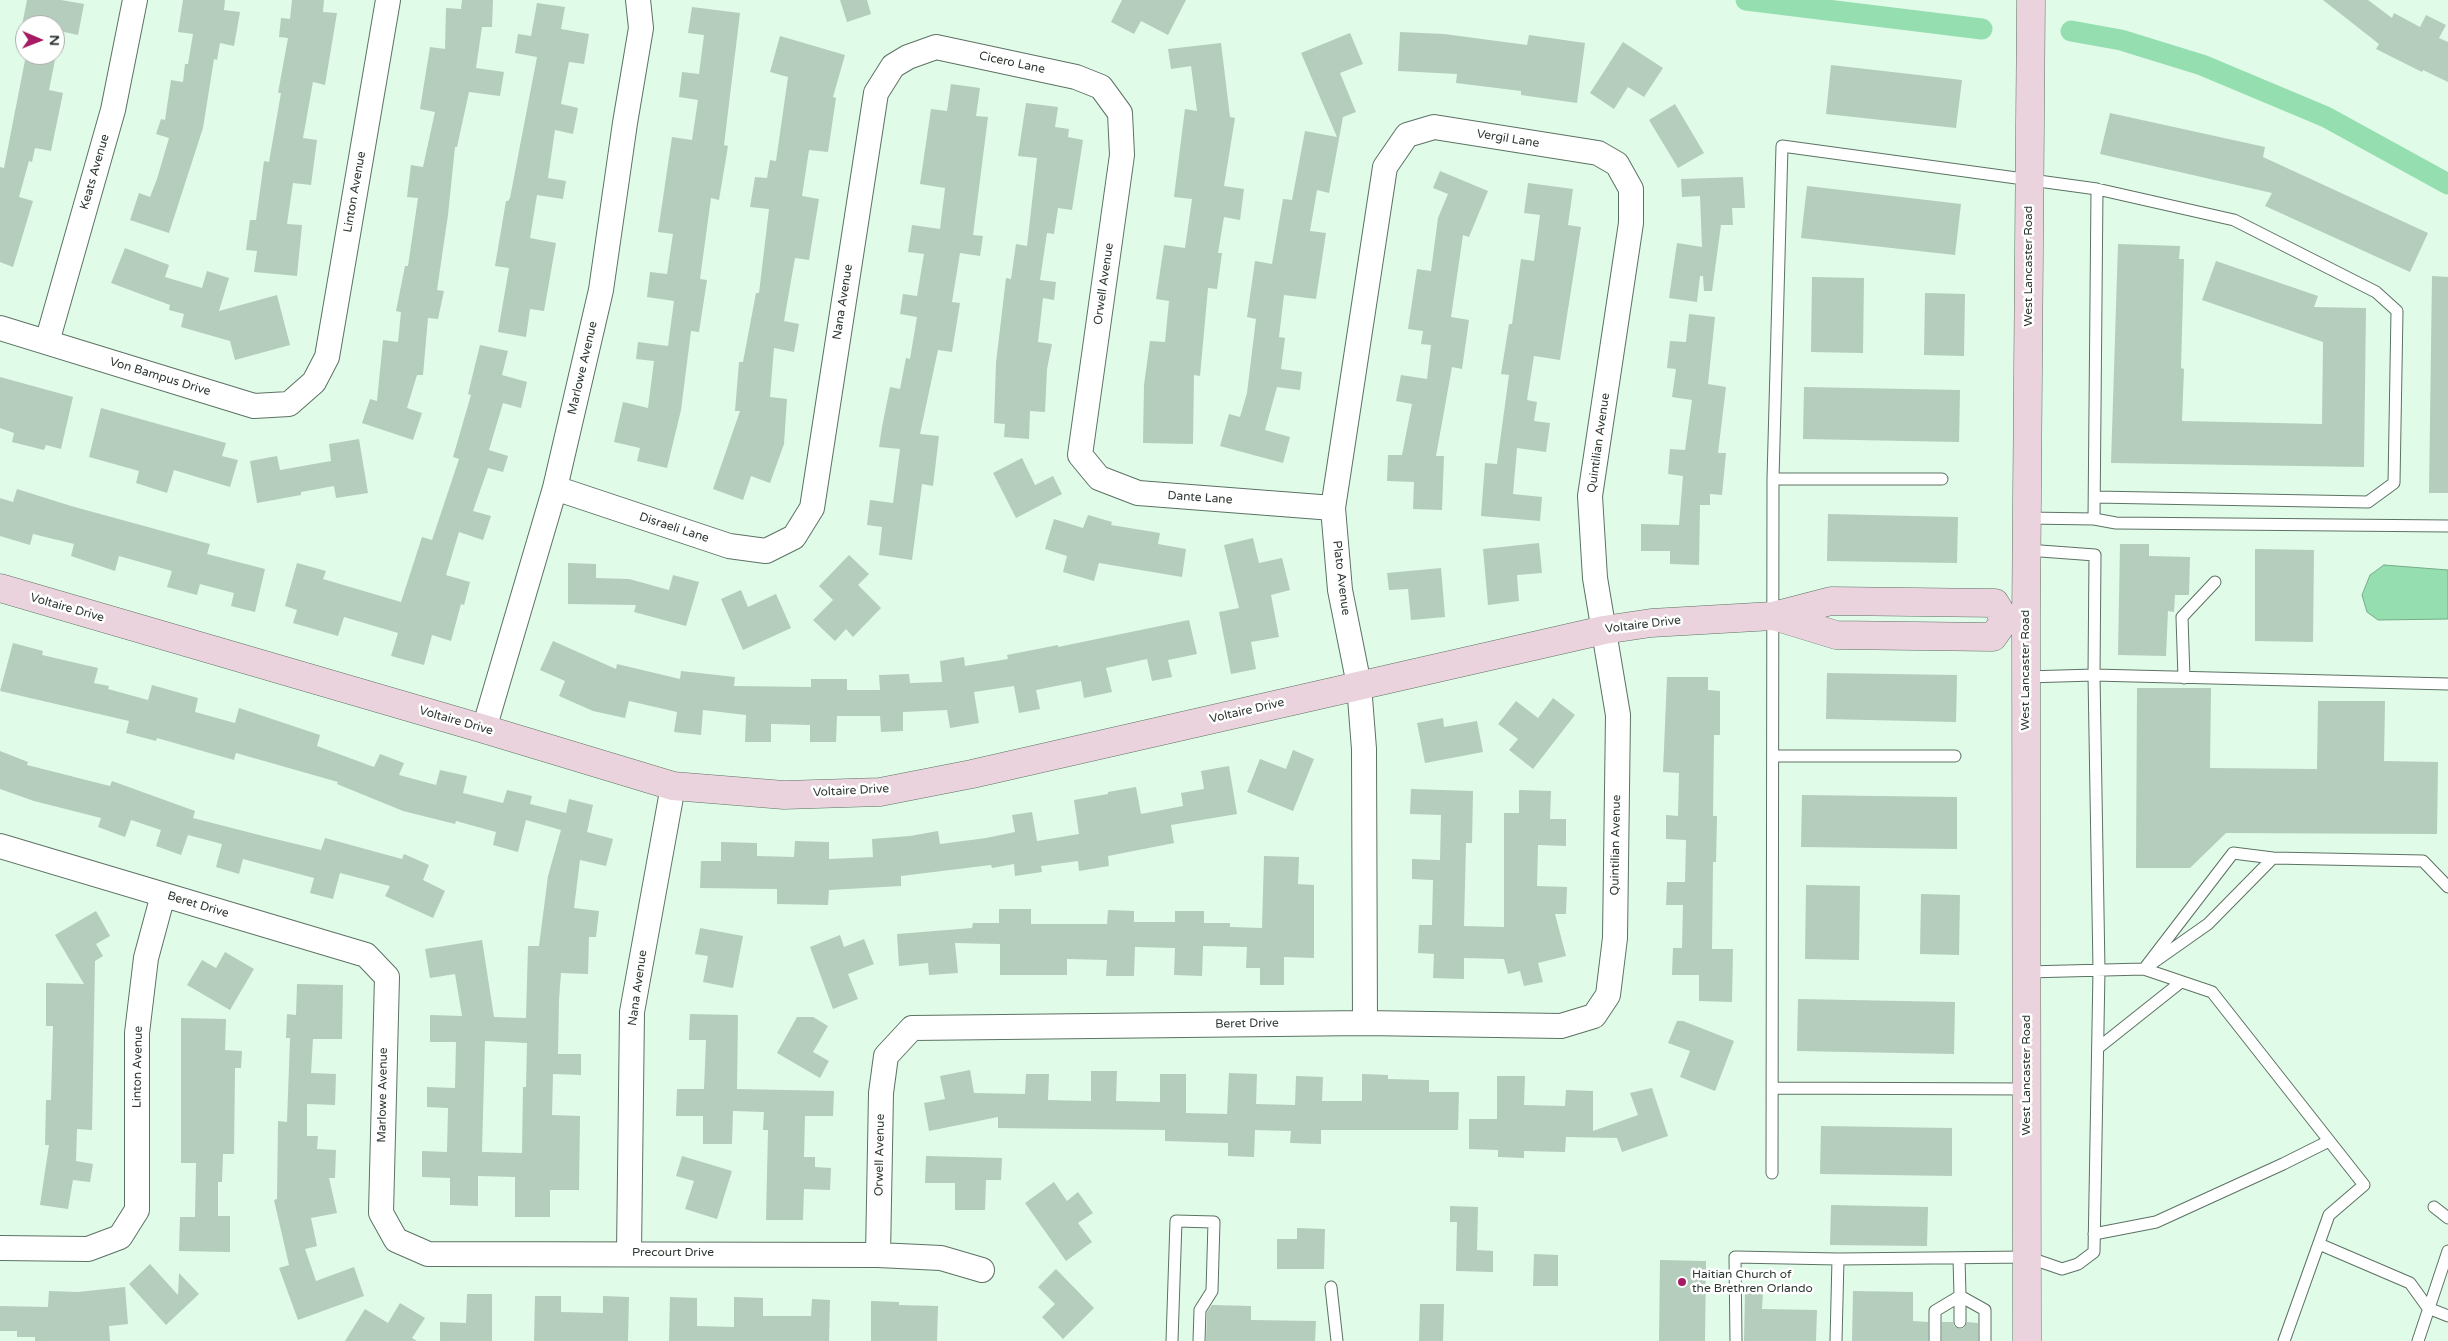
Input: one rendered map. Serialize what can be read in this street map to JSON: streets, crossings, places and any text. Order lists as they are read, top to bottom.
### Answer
{
  "streets": {
    "street": [
      "Cicero Lane",
      "Vergil Lane",
      "Keats Avenue",
      "Linton Avenue",
      "West Lancaster Road",
      "Orwell Avenue",
      "Nana Avenue",
      "Marlowe Avenue",
      "Von Bampus Drive",
      "Quintilian Avenue",
      "Dante Lane",
      "Disraeli Lane",
      "Plato Avenue",
      "Voltaire Drive",
      "Beret Drive",
      "Precourt Drive"
    ]
  },
  "crossings": [
    ["Cicero Lane", "Orwell Avenue"],
    ["Cicero Lane", "Nana Avenue"],
    ["Vergil Lane", "Quintilian Avenue"],
    ["Vergil Lane", "Plato Avenue"],
    ["Keats Avenue", "Von Bampus Drive"],
    ["Linton Avenue", "Von Bampus Drive"],
    ["Linton Avenue", "Beret Drive"],
    ["West Lancaster Road", "Voltaire Drive"],
    ["Orwell Avenue", "Dante Lane"],
    ["Orwell Avenue", "Beret Drive"],
    ["Orwell Avenue", "Precourt Drive"],
    ["Nana Avenue", "Disraeli Lane"],
    ["Nana Avenue", "Voltaire Drive"],
    ["Nana Avenue", "Precourt Drive"],
    ["Marlowe Avenue", "Disraeli Lane"],
    ["Marlowe Avenue", "Voltaire Drive"],
    ["Marlowe Avenue", "Beret Drive"],
    ["Marlowe Avenue", "Precourt Drive"],
    ["Quintilian Avenue", "Voltaire Drive"],
    ["Quintilian Avenue", "Beret Drive"],
    ["Dante Lane", "Plato Avenue"],
    ["Plato Avenue", "Voltaire Drive"],
    ["Plato Avenue", "Beret Drive"]
  ],
  "places": ["Haitian Church of the Brethren Orlando"],
  "north": "right"
}
